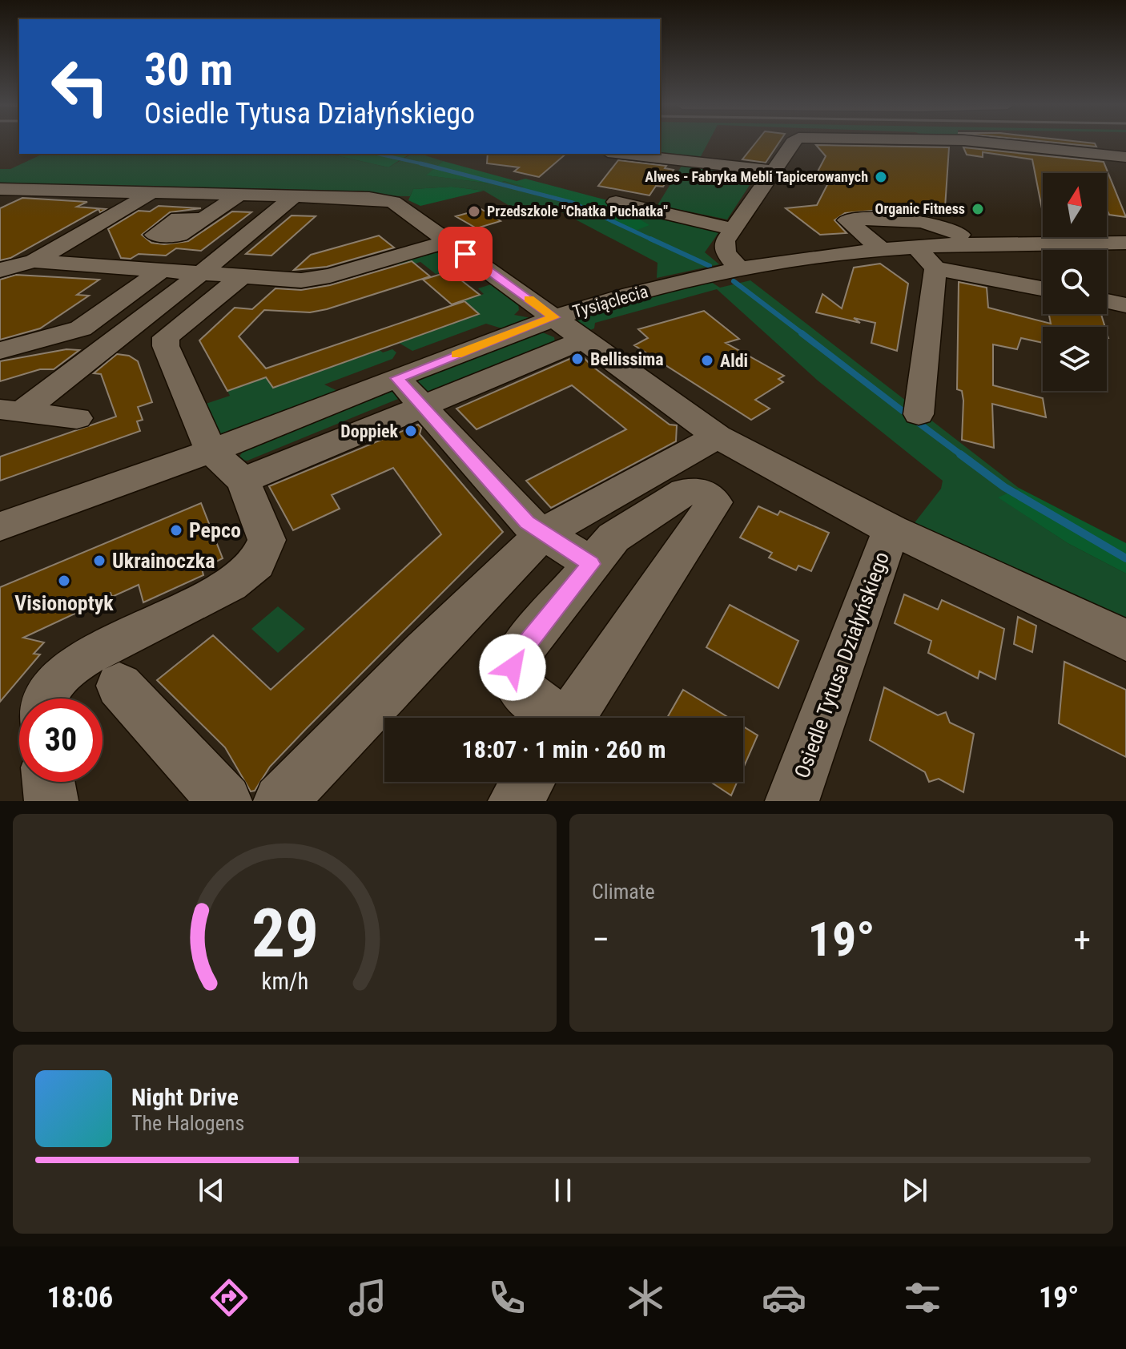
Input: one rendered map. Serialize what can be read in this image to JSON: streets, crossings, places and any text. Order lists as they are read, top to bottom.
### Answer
{
  "streets": {
    "street": ["Tysiąclecia", "Osiedle Tytusa Działyńskiego"]
  },
  "crossings": [
    ["Tysiąclecia", "Osiedle Tytusa Działyńskiego"]
  ],
  "places": [
    "Alwes - Fabryka Mebli Tapicerowanych",
    "Organic Fitness",
    "Przedszkole \"Chatka Puchatka\"",
    "Bellissima",
    "Aldi",
    "Doppiek",
    "Pepco",
    "Ukrainoczka",
    "Visionoptyk"
  ],
  "north": "top",
  "page": {
    "turn": ["30 m", "Osiedle Tytusa Działyńskiego"],
    "limit": "30",
    "trip": "18:07 · 1 min · 260 m",
    "tile": "Climate",
    "heat": ["−", "19°", "+"],
    "song": ["Night Drive", "The Halogens"],
    "tabs": ["18:06", "19°"],
    "gauge": ["29", "km/h"]
  }
}
